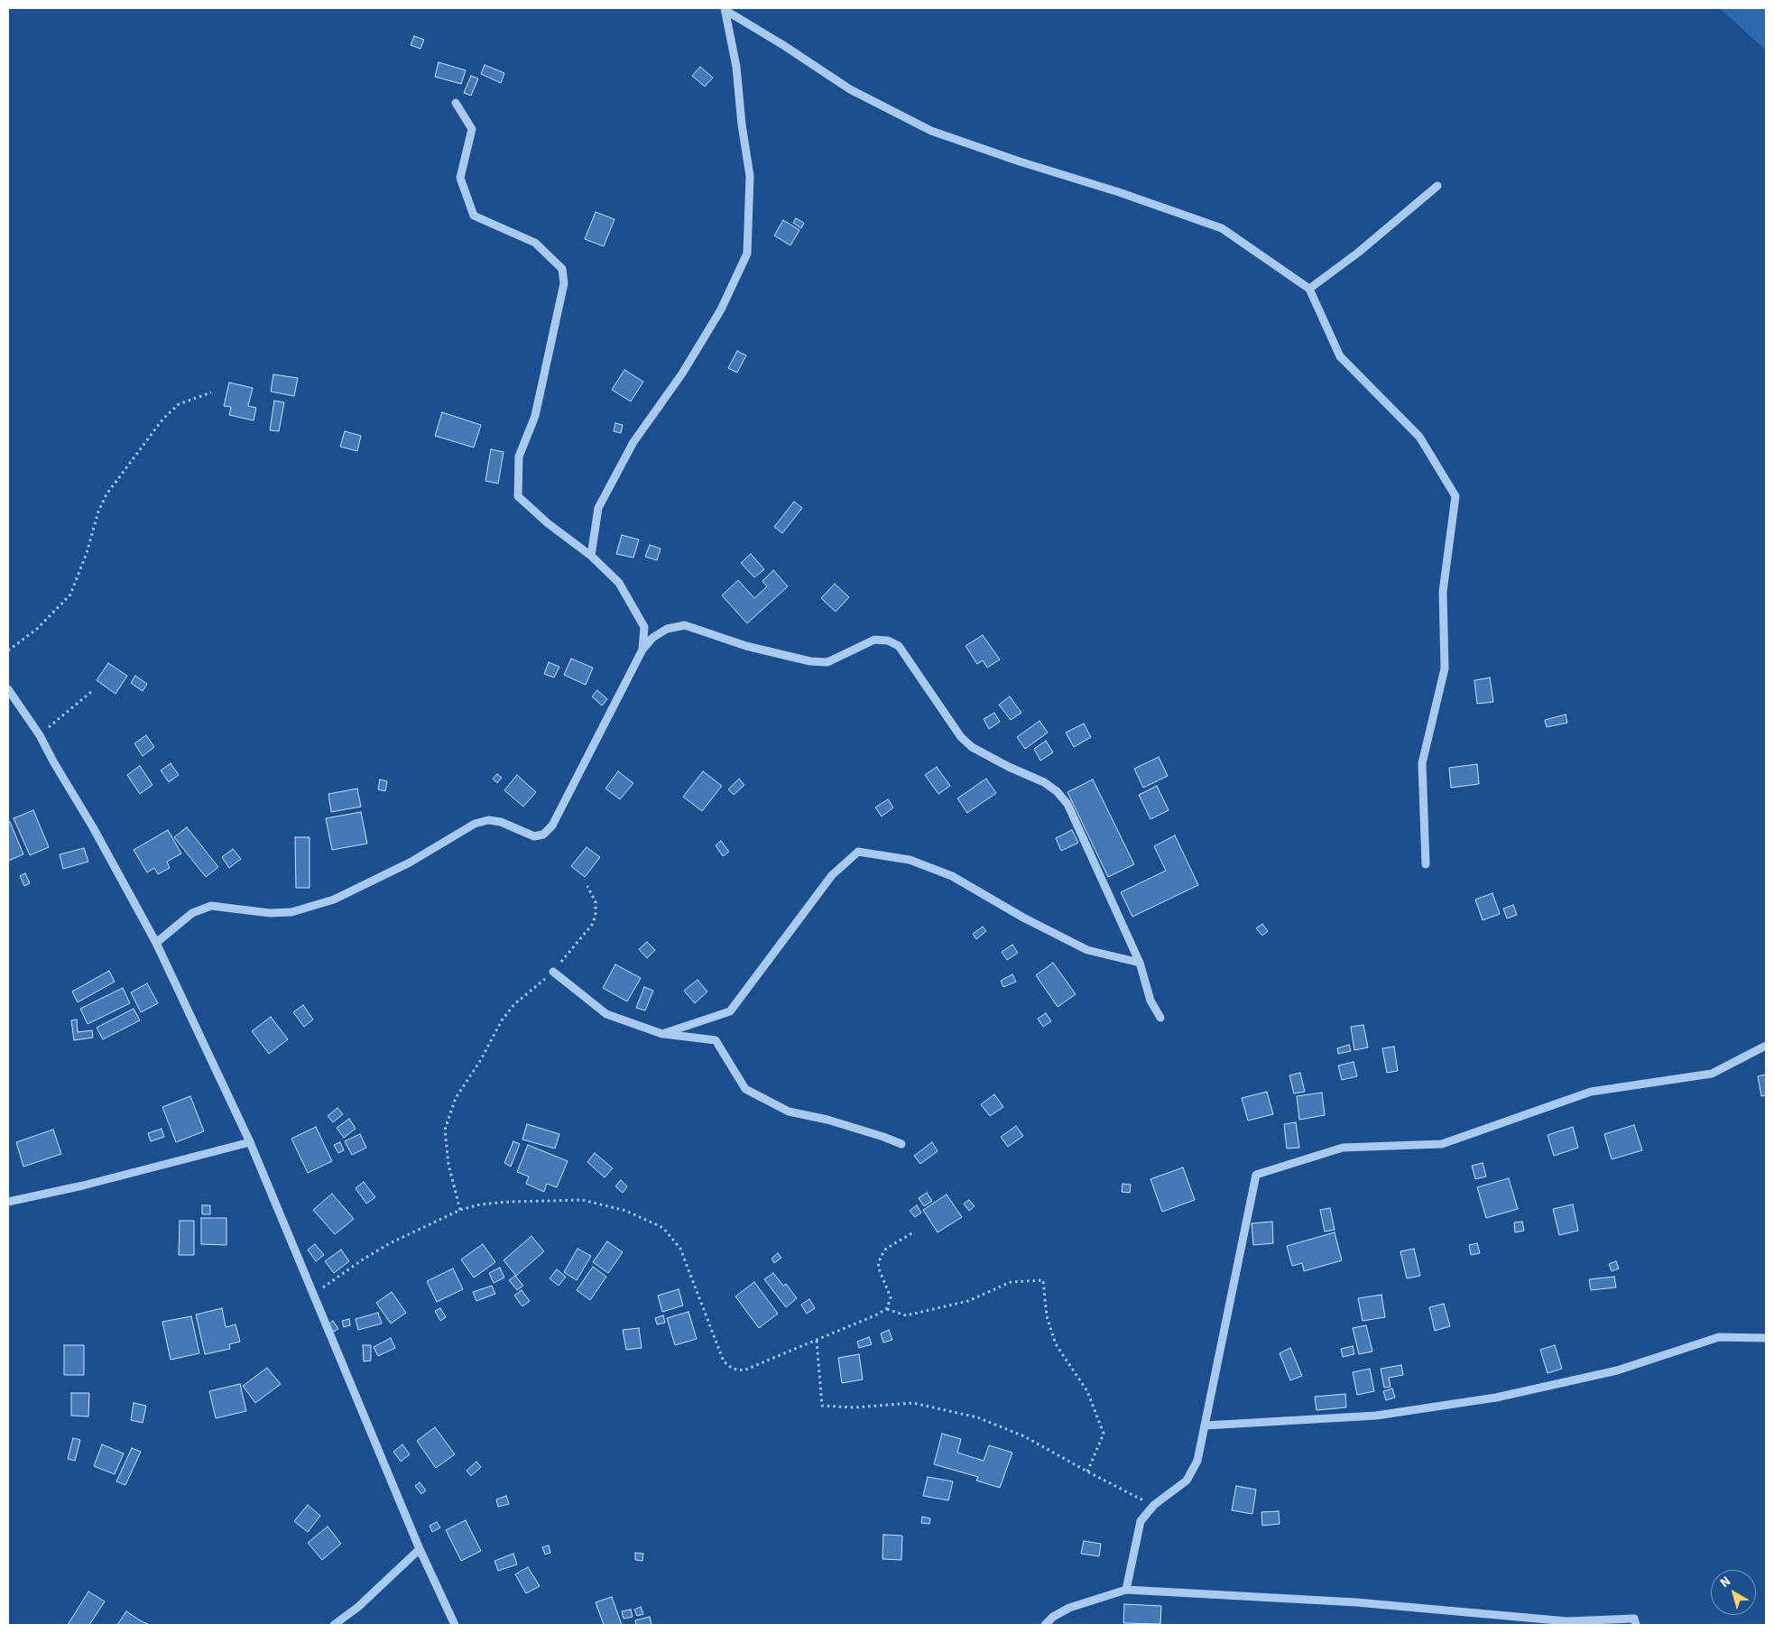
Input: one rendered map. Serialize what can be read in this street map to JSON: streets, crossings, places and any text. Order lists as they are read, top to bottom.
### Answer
{
  "north": "top left"
}
